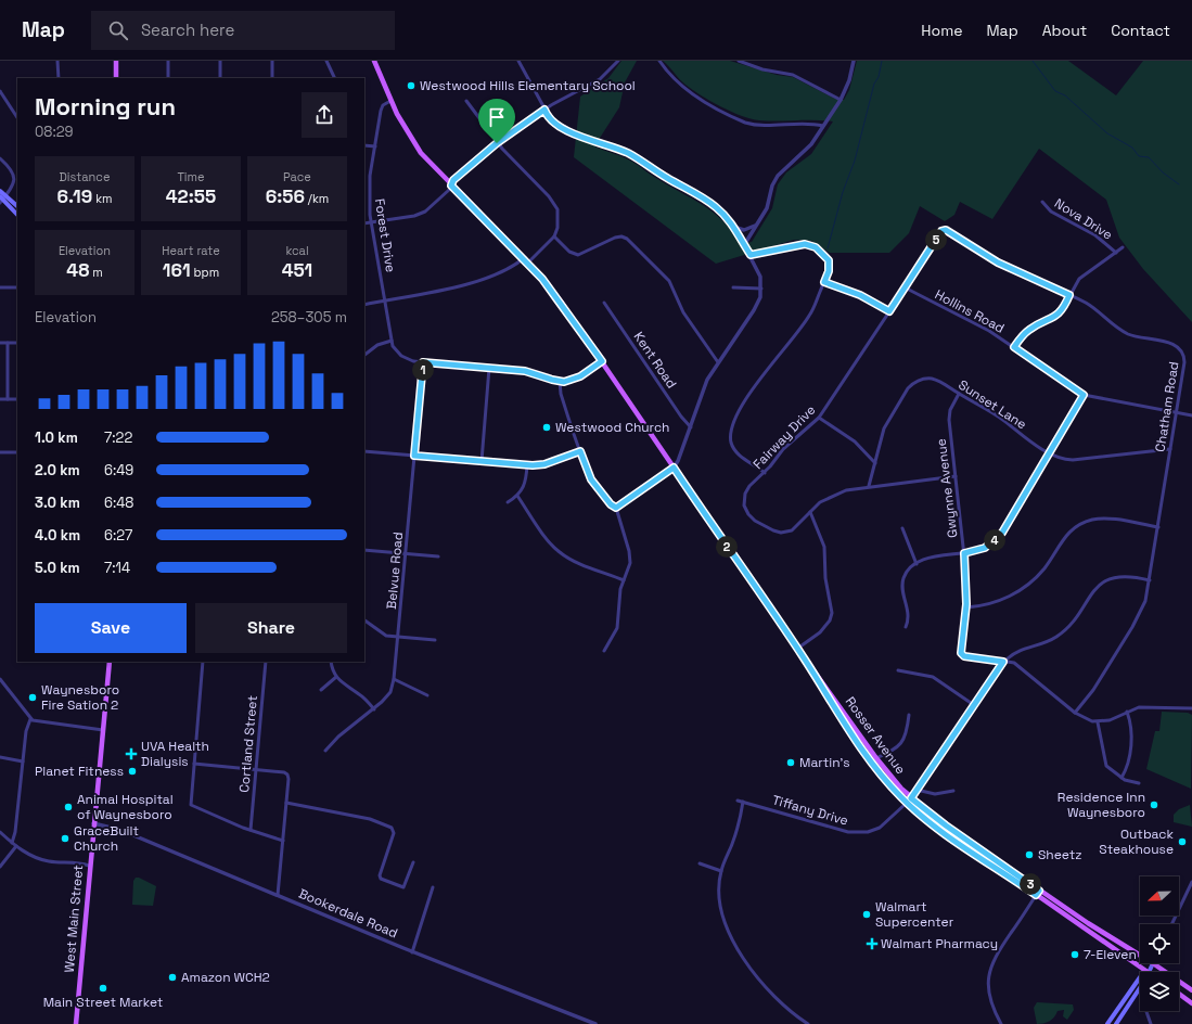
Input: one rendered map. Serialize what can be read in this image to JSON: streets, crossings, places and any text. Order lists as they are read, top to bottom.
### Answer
{
  "streets": {
    "main road": ["Rosser Avenue", "West Main Street"],
    "street": [
      "Nova Drive",
      "Forest Drive",
      "Hollins Road",
      "Kent Road",
      "Sunset Lane",
      "Chatham Road",
      "Fairway Drive",
      "Gwynne Avenue",
      "Belvue Road",
      "Cortland Street",
      "Tiffany Drive",
      "Bookerdale Road"
    ]
  },
  "crossings": [
    ["Forest Drive", "Rosser Avenue"],
    ["Hollins Road", "Chatham Road"],
    ["Hollins Road", "Fairway Drive"],
    ["Sunset Lane", "Chatham Road"],
    ["Sunset Lane", "Fairway Drive"],
    ["Sunset Lane", "Gwynne Avenue"],
    ["Chatham Road", "Fairway Drive"],
    ["Chatham Road", "Gwynne Avenue"],
    ["Chatham Road", "Tiffany Drive"],
    ["Fairway Drive", "Gwynne Avenue"],
    ["Gwynne Avenue", "Tiffany Drive"],
    ["Rosser Avenue", "Tiffany Drive"],
    ["Bookerdale Road", "West Main Street"]
  ],
  "places": {
    "other": [
      "Westwood Hills Elementary School",
      "Westwood Church",
      "Waynesboro Fire Sation 2",
      "Martin's",
      "Planet Fitness",
      "Residence Inn Waynesboro",
      "Animal Hospital of Waynesboro",
      "GraceBuilt Church",
      "Outback Steakhouse",
      "Sheetz",
      "Walmart Supercenter",
      "7-Eleven",
      "Amazon WCH2",
      "Main Street Market"
    ],
    "health": ["UVA Health Dialysis", "Walmart Pharmacy"]
  },
  "north": "left",
  "page": {
    "header": "Map",
    "search": "Search here",
    "nav": [
      "Home",
      "Map",
      "About",
      "Contact"
    ],
    "heading": ["Morning run", "08:29"],
    "stats": [
      ["Distance", "6.19 km"],
      ["Time", "42:55"],
      ["Pace", "6:56 /km"],
      ["Elevation", "48 m"],
      ["Heart rate", "161 bpm"],
      ["kcal", "451"]
    ],
    "pins": [
      "5",
      "1",
      "4",
      "2",
      "3"
    ],
    "chart": ["Elevation", "258–305 m"],
    "list": [
      {
        "name": "1.0 km",
        "note": "7:22"
      },
      {
        "name": "2.0 km",
        "note": "6:49"
      },
      {
        "name": "3.0 km",
        "note": "6:48"
      },
      {
        "name": "4.0 km",
        "note": "6:27"
      },
      {
        "name": "5.0 km",
        "note": "7:14"
      }
    ],
    "buttons": ["Save", "Share"]
  }
}
